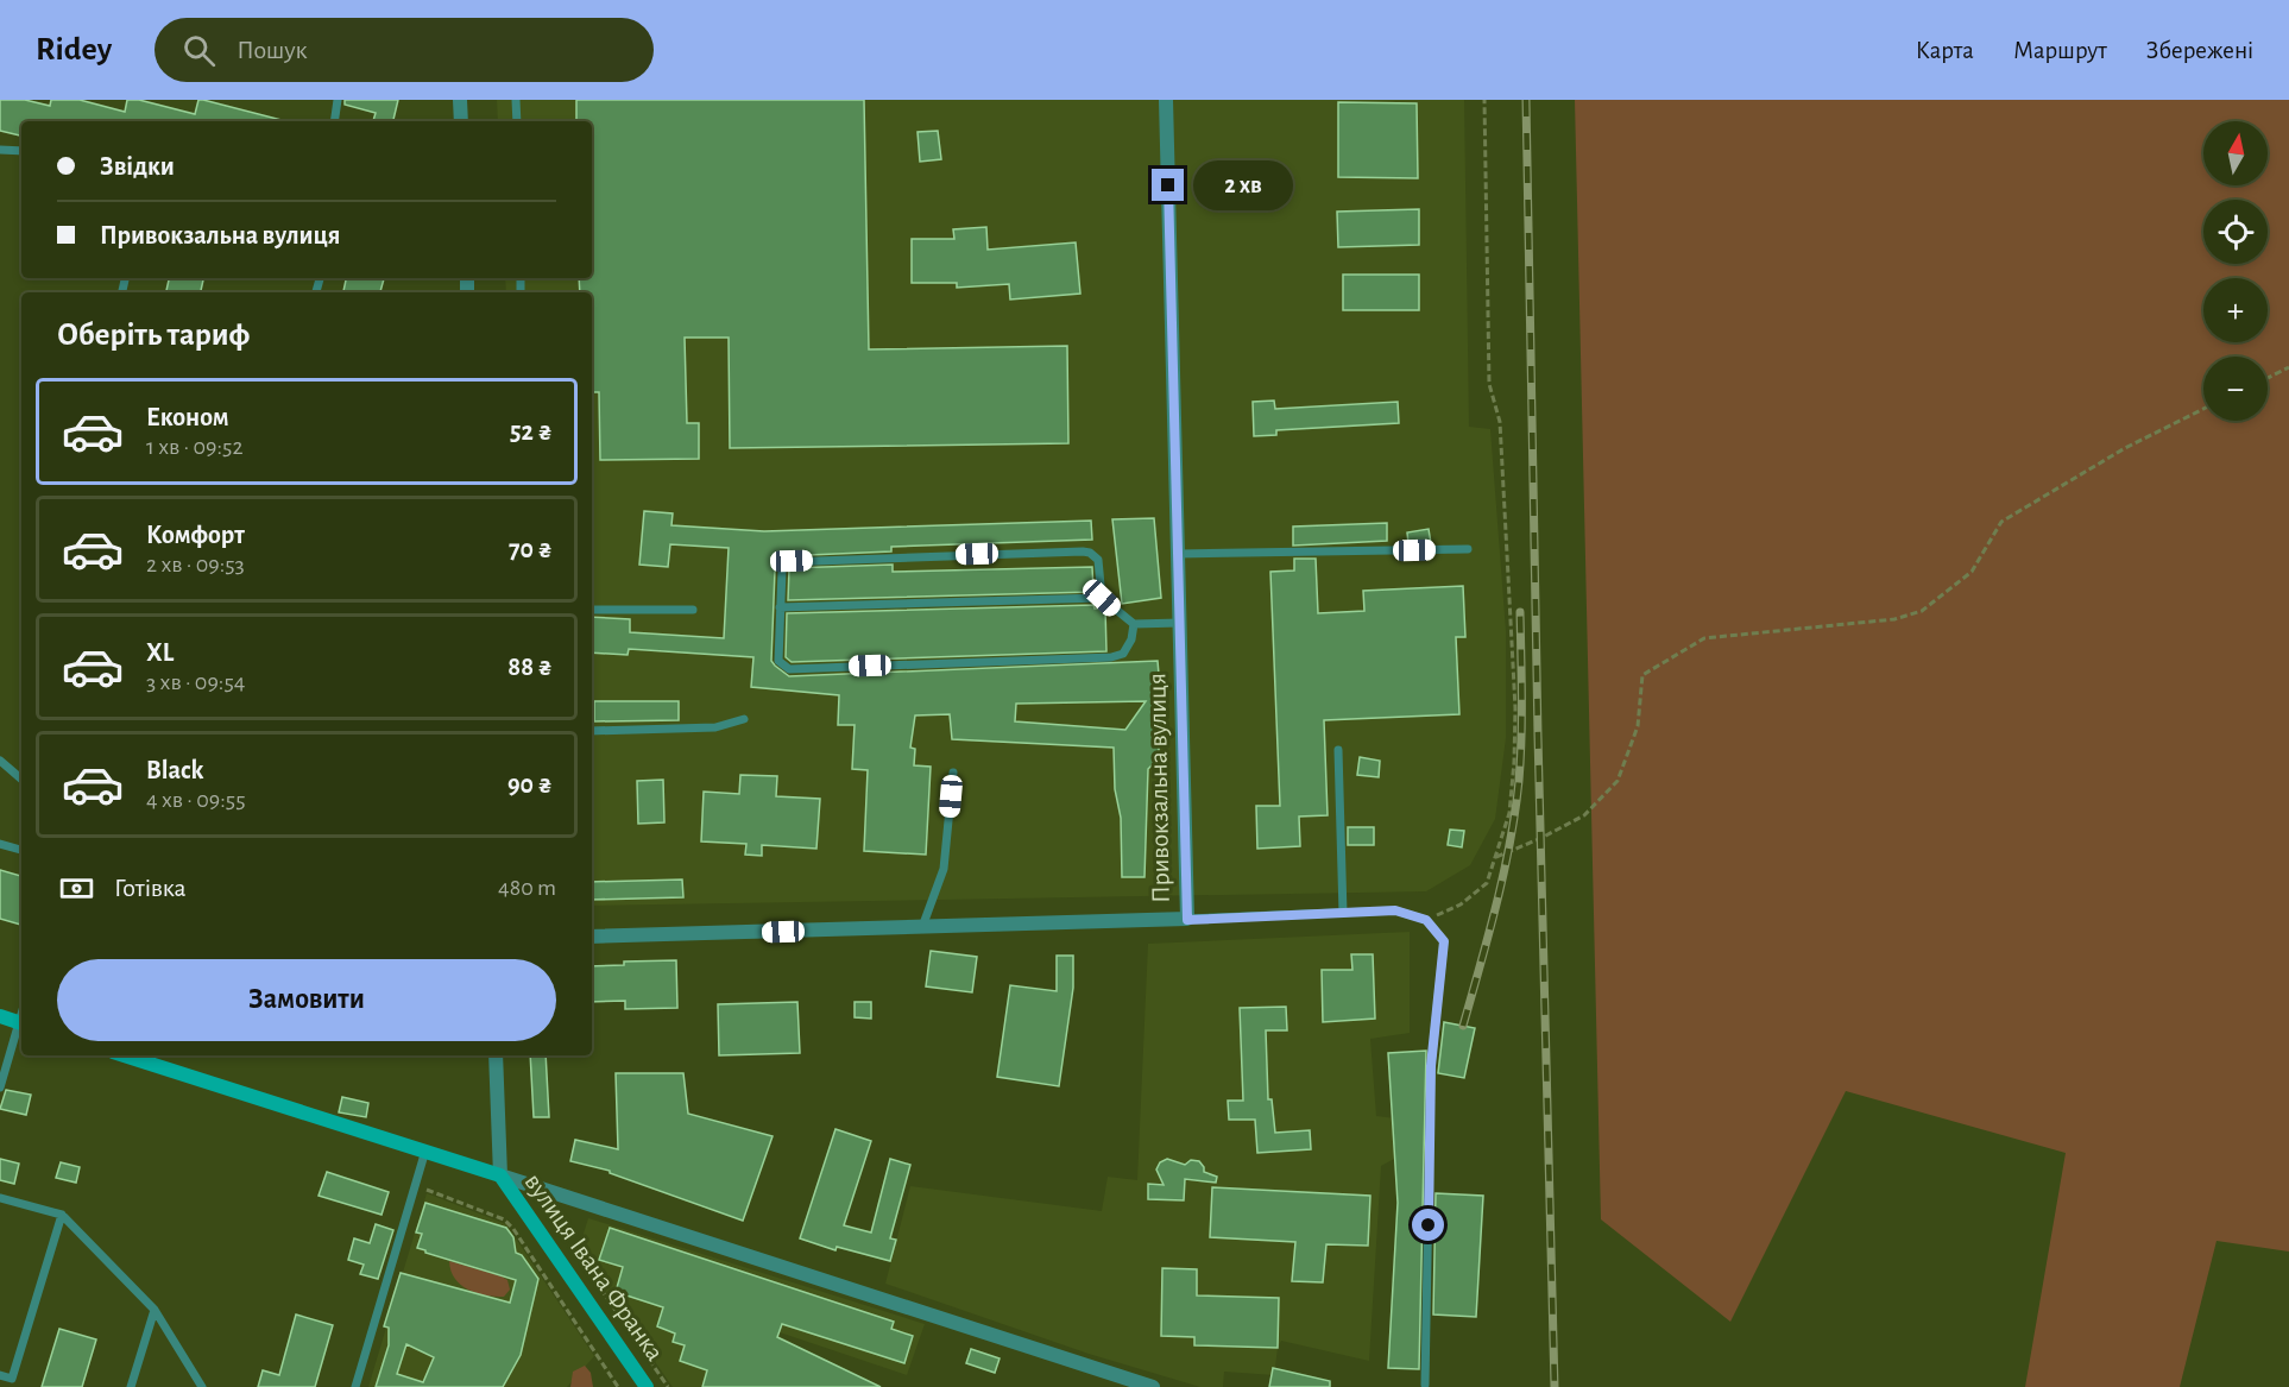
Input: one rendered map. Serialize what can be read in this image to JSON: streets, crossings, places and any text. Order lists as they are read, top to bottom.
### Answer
{
  "streets": {
    "street": ["Привокзальна вулиця", "вулиця Івана Франка"]
  },
  "north": "top",
  "page": {
    "header": "Ridey",
    "search": "Пошук",
    "nav": ["Карта", "Маршрут", "Збережені"],
    "map_buttons": ["+", "−"],
    "banner": ["Звідки", "Привокзальна вулиця"],
    "bubble": "2 хв",
    "heading": "Оберіть тариф",
    "list": [
      {
        "name": "Економ",
        "note": "1 хв · 09:52",
        "value": "52 ₴"
      },
      {
        "name": "Комфорт",
        "note": "2 хв · 09:53",
        "value": "70 ₴"
      },
      {
        "name": "XL",
        "note": "3 хв · 09:54",
        "value": "88 ₴"
      },
      {
        "name": "Black",
        "note": "4 хв · 09:55",
        "value": "90 ₴"
      }
    ],
    "pay": ["Готівка", "480 m"],
    "buttons": "Замовити"
  }
}
